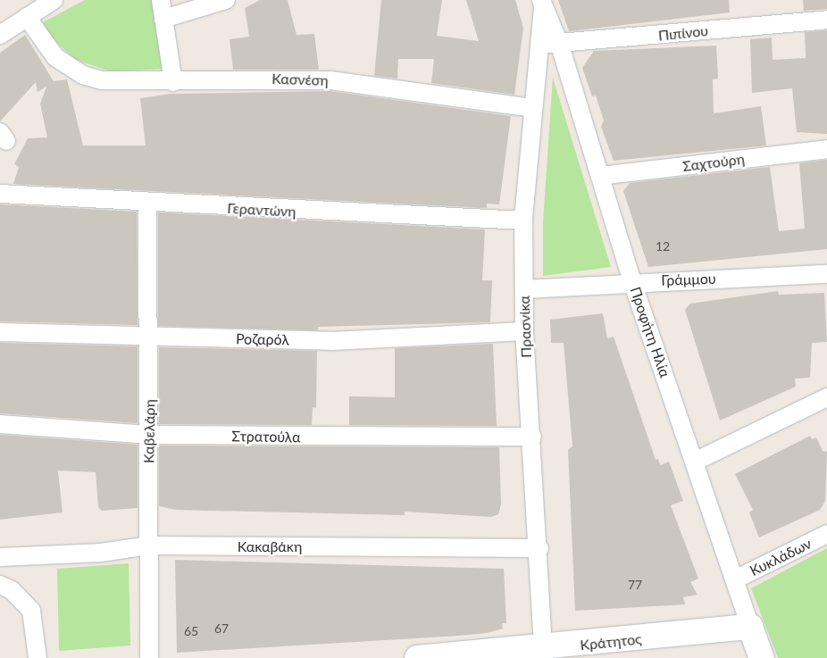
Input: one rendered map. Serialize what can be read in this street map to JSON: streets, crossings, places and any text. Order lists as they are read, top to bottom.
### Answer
{
  "streets": {
    "street": [
      "Πιπίνου",
      "Κασνέση",
      "Σαχτούρη",
      "Γεραντώνη",
      "Γράμμου",
      "Πρασνίκα",
      "Προφήτη Ηλία",
      "Ροζαρόλ",
      "Καβελάρη",
      "Στρατούλα",
      "Κακαβάκη",
      "Κυκλάδων",
      "Κράτητος"
    ]
  },
  "crossings": [
    ["Πιπίνου", "Πρασνίκα"],
    ["Πιπίνου", "Προφήτη Ηλία"],
    ["Κασνέση", "Πρασνίκα"],
    ["Σαχτούρη", "Προφήτη Ηλία"],
    ["Γεραντώνη", "Πρασνίκα"],
    ["Γεραντώνη", "Καβελάρη"],
    ["Γράμμου", "Πρασνίκα"],
    ["Γράμμου", "Προφήτη Ηλία"],
    ["Πρασνίκα", "Προφήτη Ηλία"],
    ["Πρασνίκα", "Ροζαρόλ"],
    ["Πρασνίκα", "Στρατούλα"],
    ["Πρασνίκα", "Κακαβάκη"],
    ["Πρασνίκα", "Κράτητος"],
    ["Προφήτη Ηλία", "Κυκλάδων"],
    ["Προφήτη Ηλία", "Κράτητος"],
    ["Ροζαρόλ", "Καβελάρη"],
    ["Καβελάρη", "Στρατούλα"],
    ["Καβελάρη", "Κακαβάκη"]
  ],
  "house_numbers": [
    "12",
    "77",
    "67",
    "65"
  ]
}
